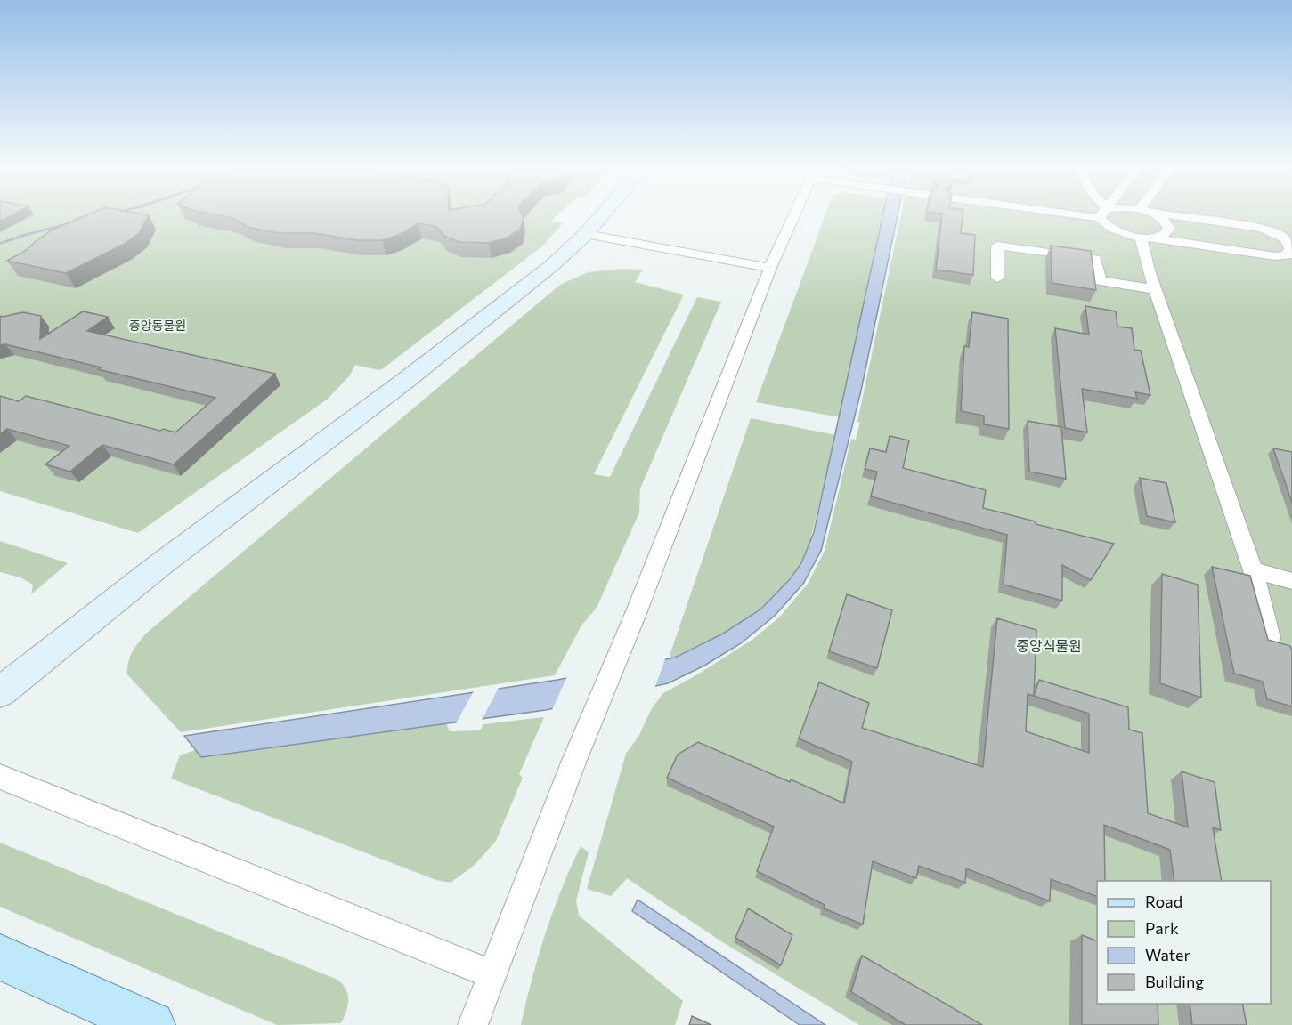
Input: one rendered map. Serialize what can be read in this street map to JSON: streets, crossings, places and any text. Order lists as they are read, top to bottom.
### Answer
{
  "parks": ["중앙동물원", "중앙식물원"],
  "legend": [
    "Road",
    "Park",
    "Water",
    "Building"
  ]
}
